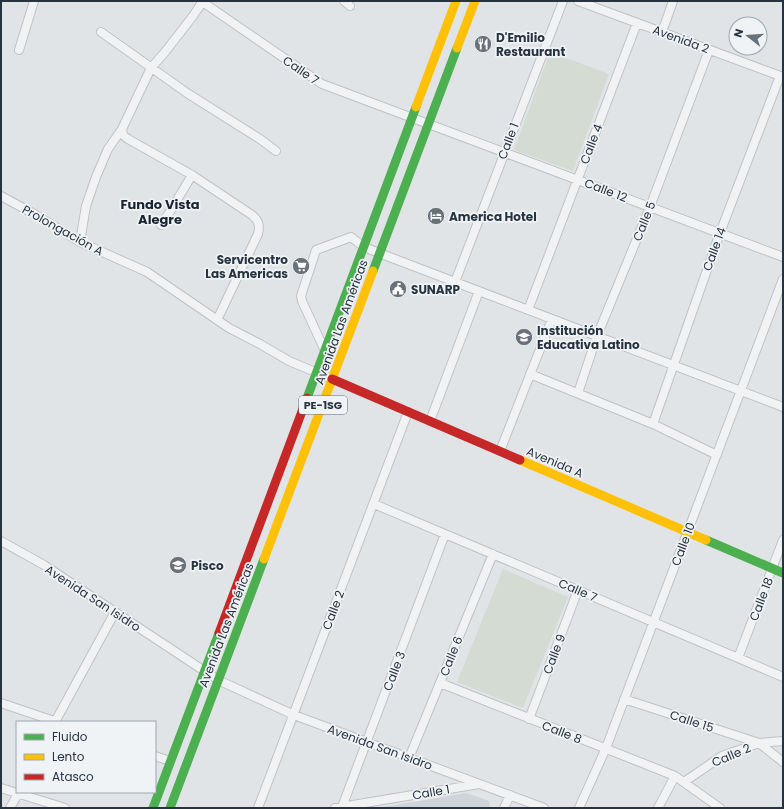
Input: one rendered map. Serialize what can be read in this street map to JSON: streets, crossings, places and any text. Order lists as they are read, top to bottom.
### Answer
{
  "streets": {
    "main road": ["Avenida Las Américas", "PE-1SG", "Avenida A"],
    "street": [
      "Avenida 2",
      "Calle 7",
      "Calle 1",
      "Calle 4",
      "Calle 12",
      "Calle 5",
      "Prolongación A",
      "Calle 14",
      "Calle 10",
      "Avenida San Isidro",
      "Calle 18",
      "Calle 2",
      "Calle 9",
      "Calle 6",
      "Calle 3",
      "Calle 15",
      "Calle 8"
    ]
  },
  "crossings": [
    ["Avenida 2", "Calle 4"],
    ["Avenida 2", "Calle 5"],
    ["Avenida 2", "Calle 14"],
    ["Calle 7", "Calle 12"],
    ["Calle 7", "Avenida Las Américas"],
    ["Calle 7", "Calle 10"],
    ["Calle 7", "Calle 18"],
    ["Calle 7", "Calle 2"],
    ["Calle 7", "Calle 9"],
    ["Calle 7", "Calle 6"],
    ["Calle 7", "Calle 3"],
    ["Calle 1", "Calle 12"],
    ["Calle 1", "Avenida San Isidro"],
    ["Calle 1", "Calle 3"],
    ["Calle 4", "Calle 12"],
    ["Calle 12", "Calle 5"],
    ["Calle 12", "Calle 14"],
    ["Calle 12", "Avenida Las Américas"],
    ["Prolongación A", "Avenida A"],
    ["Avenida Las Américas", "Avenida A"],
    ["Avenida Las Américas", "Avenida San Isidro"],
    ["Avenida A", "Calle 10"],
    ["Avenida A", "Calle 18"],
    ["Avenida A", "Calle 2"],
    ["Calle 10", "Calle 15"],
    ["Calle 10", "Calle 8"],
    ["Avenida San Isidro", "Calle 2"],
    ["Avenida San Isidro", "Calle 6"],
    ["Avenida San Isidro", "Calle 3"],
    ["Calle 2", "Calle 15"],
    ["Calle 2", "Calle 8"],
    ["Calle 9", "Calle 8"],
    ["Calle 6", "Calle 8"]
  ],
  "districts": ["Fundo Vista Alegre"],
  "places": {
    "restaurant": ["D'Emilio Restaurant"],
    "hotel": ["America Hotel"],
    "supermarket": ["Servicentro Las Americas"],
    "public building": ["SUNARP"],
    "school or university": ["Institución Educativa Latino", "Pisco"]
  },
  "legend": ["Fluido", "Lento", "Atasco"],
  "north": "left"
}
